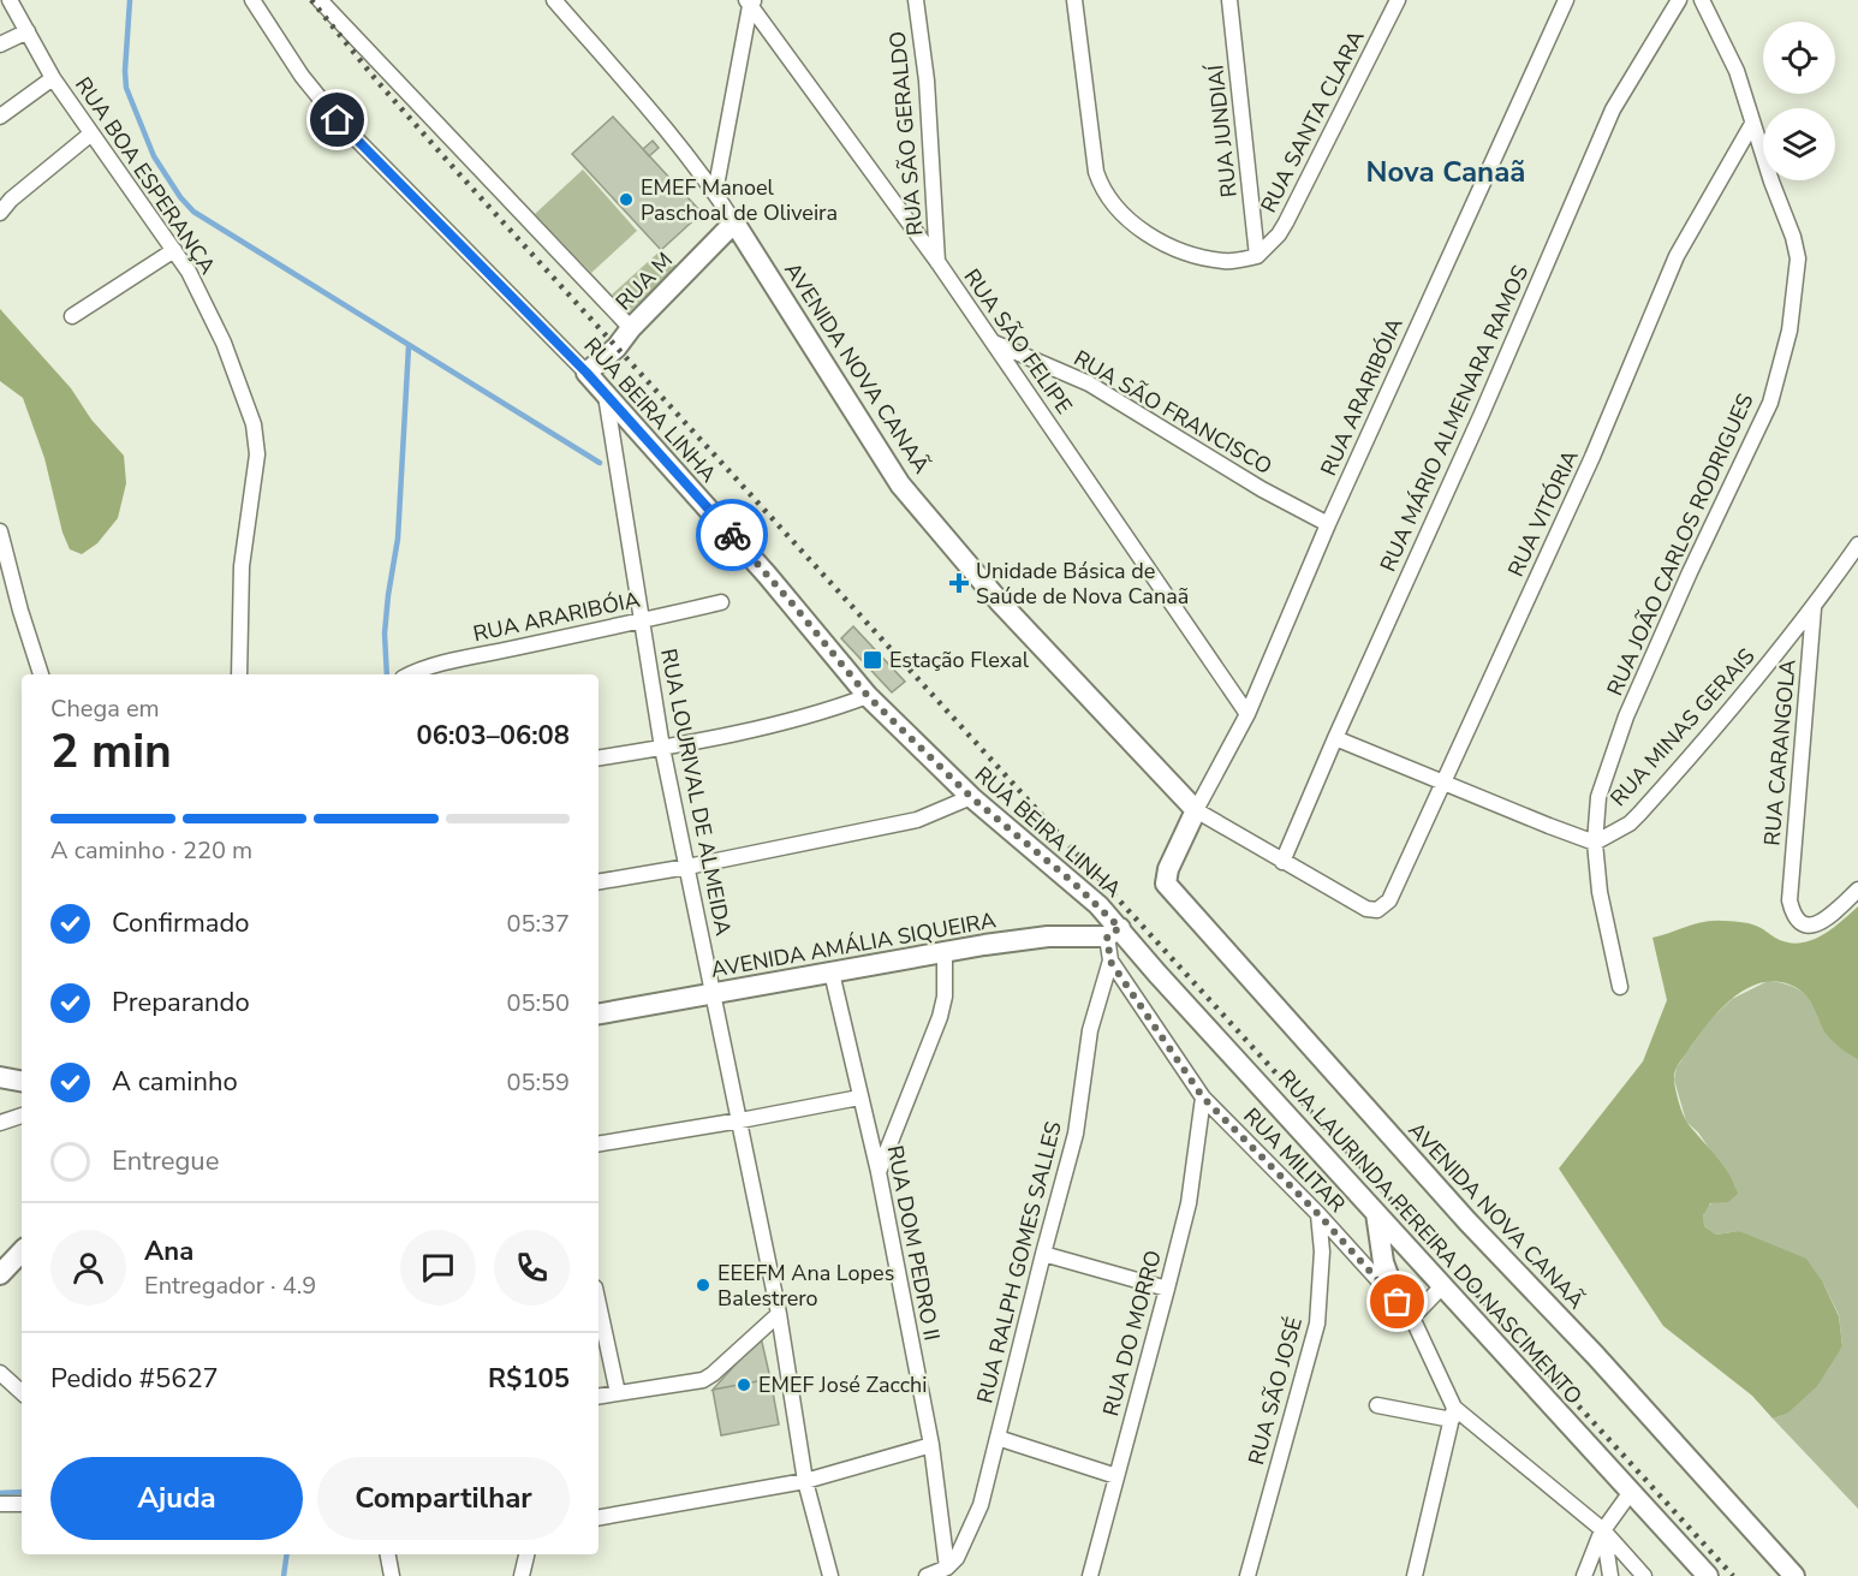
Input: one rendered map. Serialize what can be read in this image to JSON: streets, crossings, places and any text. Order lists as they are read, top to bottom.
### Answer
{
  "streets": {
    "street": [
      "RUA SANTA CLARA",
      "RUA JUNDIAÍ",
      "RUA SÃO GERALDO",
      "RUA BOA ESPERANÇA",
      "RUA M",
      "RUA SÃO FELIPE",
      "AVENIDA NOVA CANAÃ",
      "RUA ARARIBÓIA",
      "RUA BEIRA LINHA",
      "RUA SÃO FRANCISCO",
      "RUA MÁRIO ALMENARA RAMOS",
      "RUA VITÓRIA",
      "RUA JOÃO CARLOS RODRIGUES",
      "RUA MINAS GERAIS",
      "RUA CARANGOLA",
      "RUA LOURIVAL DE ALMEIDA",
      "AVENIDA AMÁLIA SIQUEIRA",
      "RUA MILITAR",
      "RUA LAURINDA PEREIRA DO NASCIMENTO",
      "RUA DOM PEDRO II",
      "RUA RALPH GOMES SALLES",
      "RUA DO MORRO",
      "RUA SÃO JOSÉ"
    ]
  },
  "crossings": [
    ["RUA SANTA CLARA", "RUA JUNDIAÍ"],
    ["RUA SÃO GERALDO", "RUA SÃO FELIPE"],
    ["RUA M", "AVENIDA NOVA CANAÃ"],
    ["RUA M", "RUA BEIRA LINHA"],
    ["RUA SÃO FELIPE", "RUA ARARIBÓIA"],
    ["RUA SÃO FELIPE", "RUA SÃO FRANCISCO"],
    ["AVENIDA NOVA CANAÃ", "RUA ARARIBÓIA"],
    ["RUA ARARIBÓIA", "RUA SÃO FRANCISCO"],
    ["RUA ARARIBÓIA", "RUA LOURIVAL DE ALMEIDA"],
    ["RUA BEIRA LINHA", "RUA LOURIVAL DE ALMEIDA"],
    ["RUA BEIRA LINHA", "AVENIDA AMÁLIA SIQUEIRA"],
    ["RUA BEIRA LINHA", "RUA LAURINDA PEREIRA DO NASCIMENTO"],
    ["RUA BEIRA LINHA", "RUA RALPH GOMES SALLES"],
    ["RUA MÁRIO ALMENARA RAMOS", "RUA VITÓRIA"],
    ["RUA VITÓRIA", "RUA JOÃO CARLOS RODRIGUES"],
    ["RUA JOÃO CARLOS RODRIGUES", "RUA MINAS GERAIS"],
    ["RUA MINAS GERAIS", "RUA CARANGOLA"],
    ["RUA LOURIVAL DE ALMEIDA", "AVENIDA AMÁLIA SIQUEIRA"],
    ["AVENIDA AMÁLIA SIQUEIRA", "RUA LAURINDA PEREIRA DO NASCIMENTO"],
    ["AVENIDA AMÁLIA SIQUEIRA", "RUA DOM PEDRO II"],
    ["AVENIDA AMÁLIA SIQUEIRA", "RUA RALPH GOMES SALLES"],
    ["RUA MILITAR", "RUA RALPH GOMES SALLES"],
    ["RUA MILITAR", "RUA DO MORRO"],
    ["RUA MILITAR", "RUA SÃO JOSÉ"],
    ["RUA LAURINDA PEREIRA DO NASCIMENTO", "RUA RALPH GOMES SALLES"],
    ["RUA DOM PEDRO II", "RUA RALPH GOMES SALLES"]
  ],
  "districts": ["Nova Canaã"],
  "places": {
    "other": ["EMEF Manoel Paschoal de Oliveira", "EEEFM Ana Lopes Balestrero", "EMEF José Zacchi"],
    "health": ["Unidade Básica de Saúde de Nova Canaã"],
    "transit": ["Estação Flexal"]
  },
  "page": {
    "heading": ["2 min", "Chega em", "06:03–06:08"],
    "panel": [
      "Ana",
      "Entregador · 4.9",
      "Pedido #5627",
      "R$105"
    ],
    "bar": "A caminho · 220 m",
    "list": [
      ["Confirmado", "05:37"],
      ["Preparando", "05:50"],
      ["A caminho", "05:59"],
      "Entregue"
    ],
    "buttons": ["Ajuda", "Compartilhar"]
  }
}
